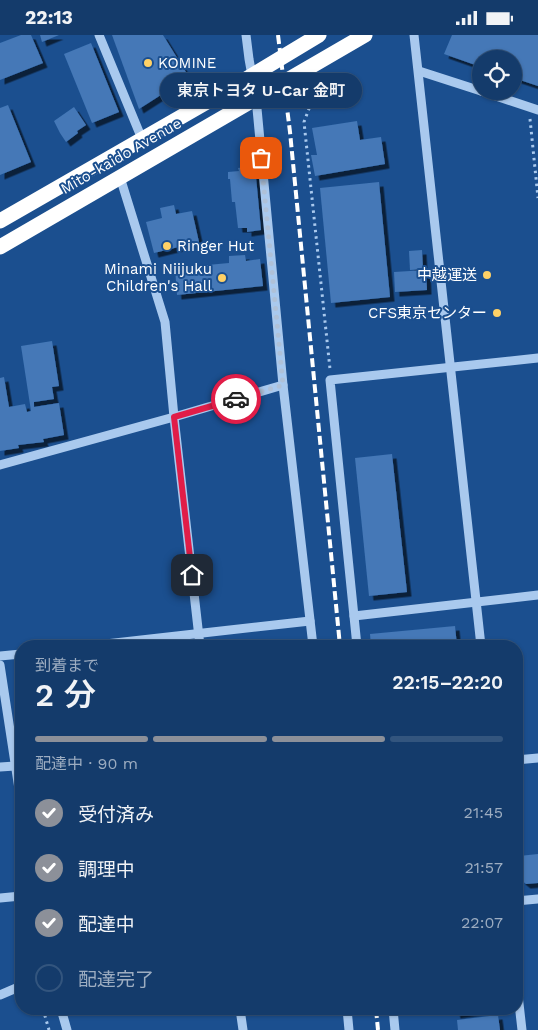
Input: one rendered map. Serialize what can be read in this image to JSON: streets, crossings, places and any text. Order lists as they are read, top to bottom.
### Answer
{
  "streets": {
    "highway": ["Mito-kaido Avenue"]
  },
  "places": [
    "KOMINE",
    "東京トヨタ U-Car 金町",
    "Ringer Hut",
    "中越運送",
    "Minami Niijuku Children's Hall",
    "CFS東京センター"
  ],
  "page": {
    "status": "22:13",
    "bubble": "東京トヨタ U-Car 金町",
    "heading": ["2 分", "到着まで", "22:15–22:20"],
    "bar": "配達中 · 90 m",
    "list": [
      ["受付済み", "21:45"],
      ["調理中", "21:57"],
      ["配達中", "22:07"],
      "配達完了"
    ]
  }
}
